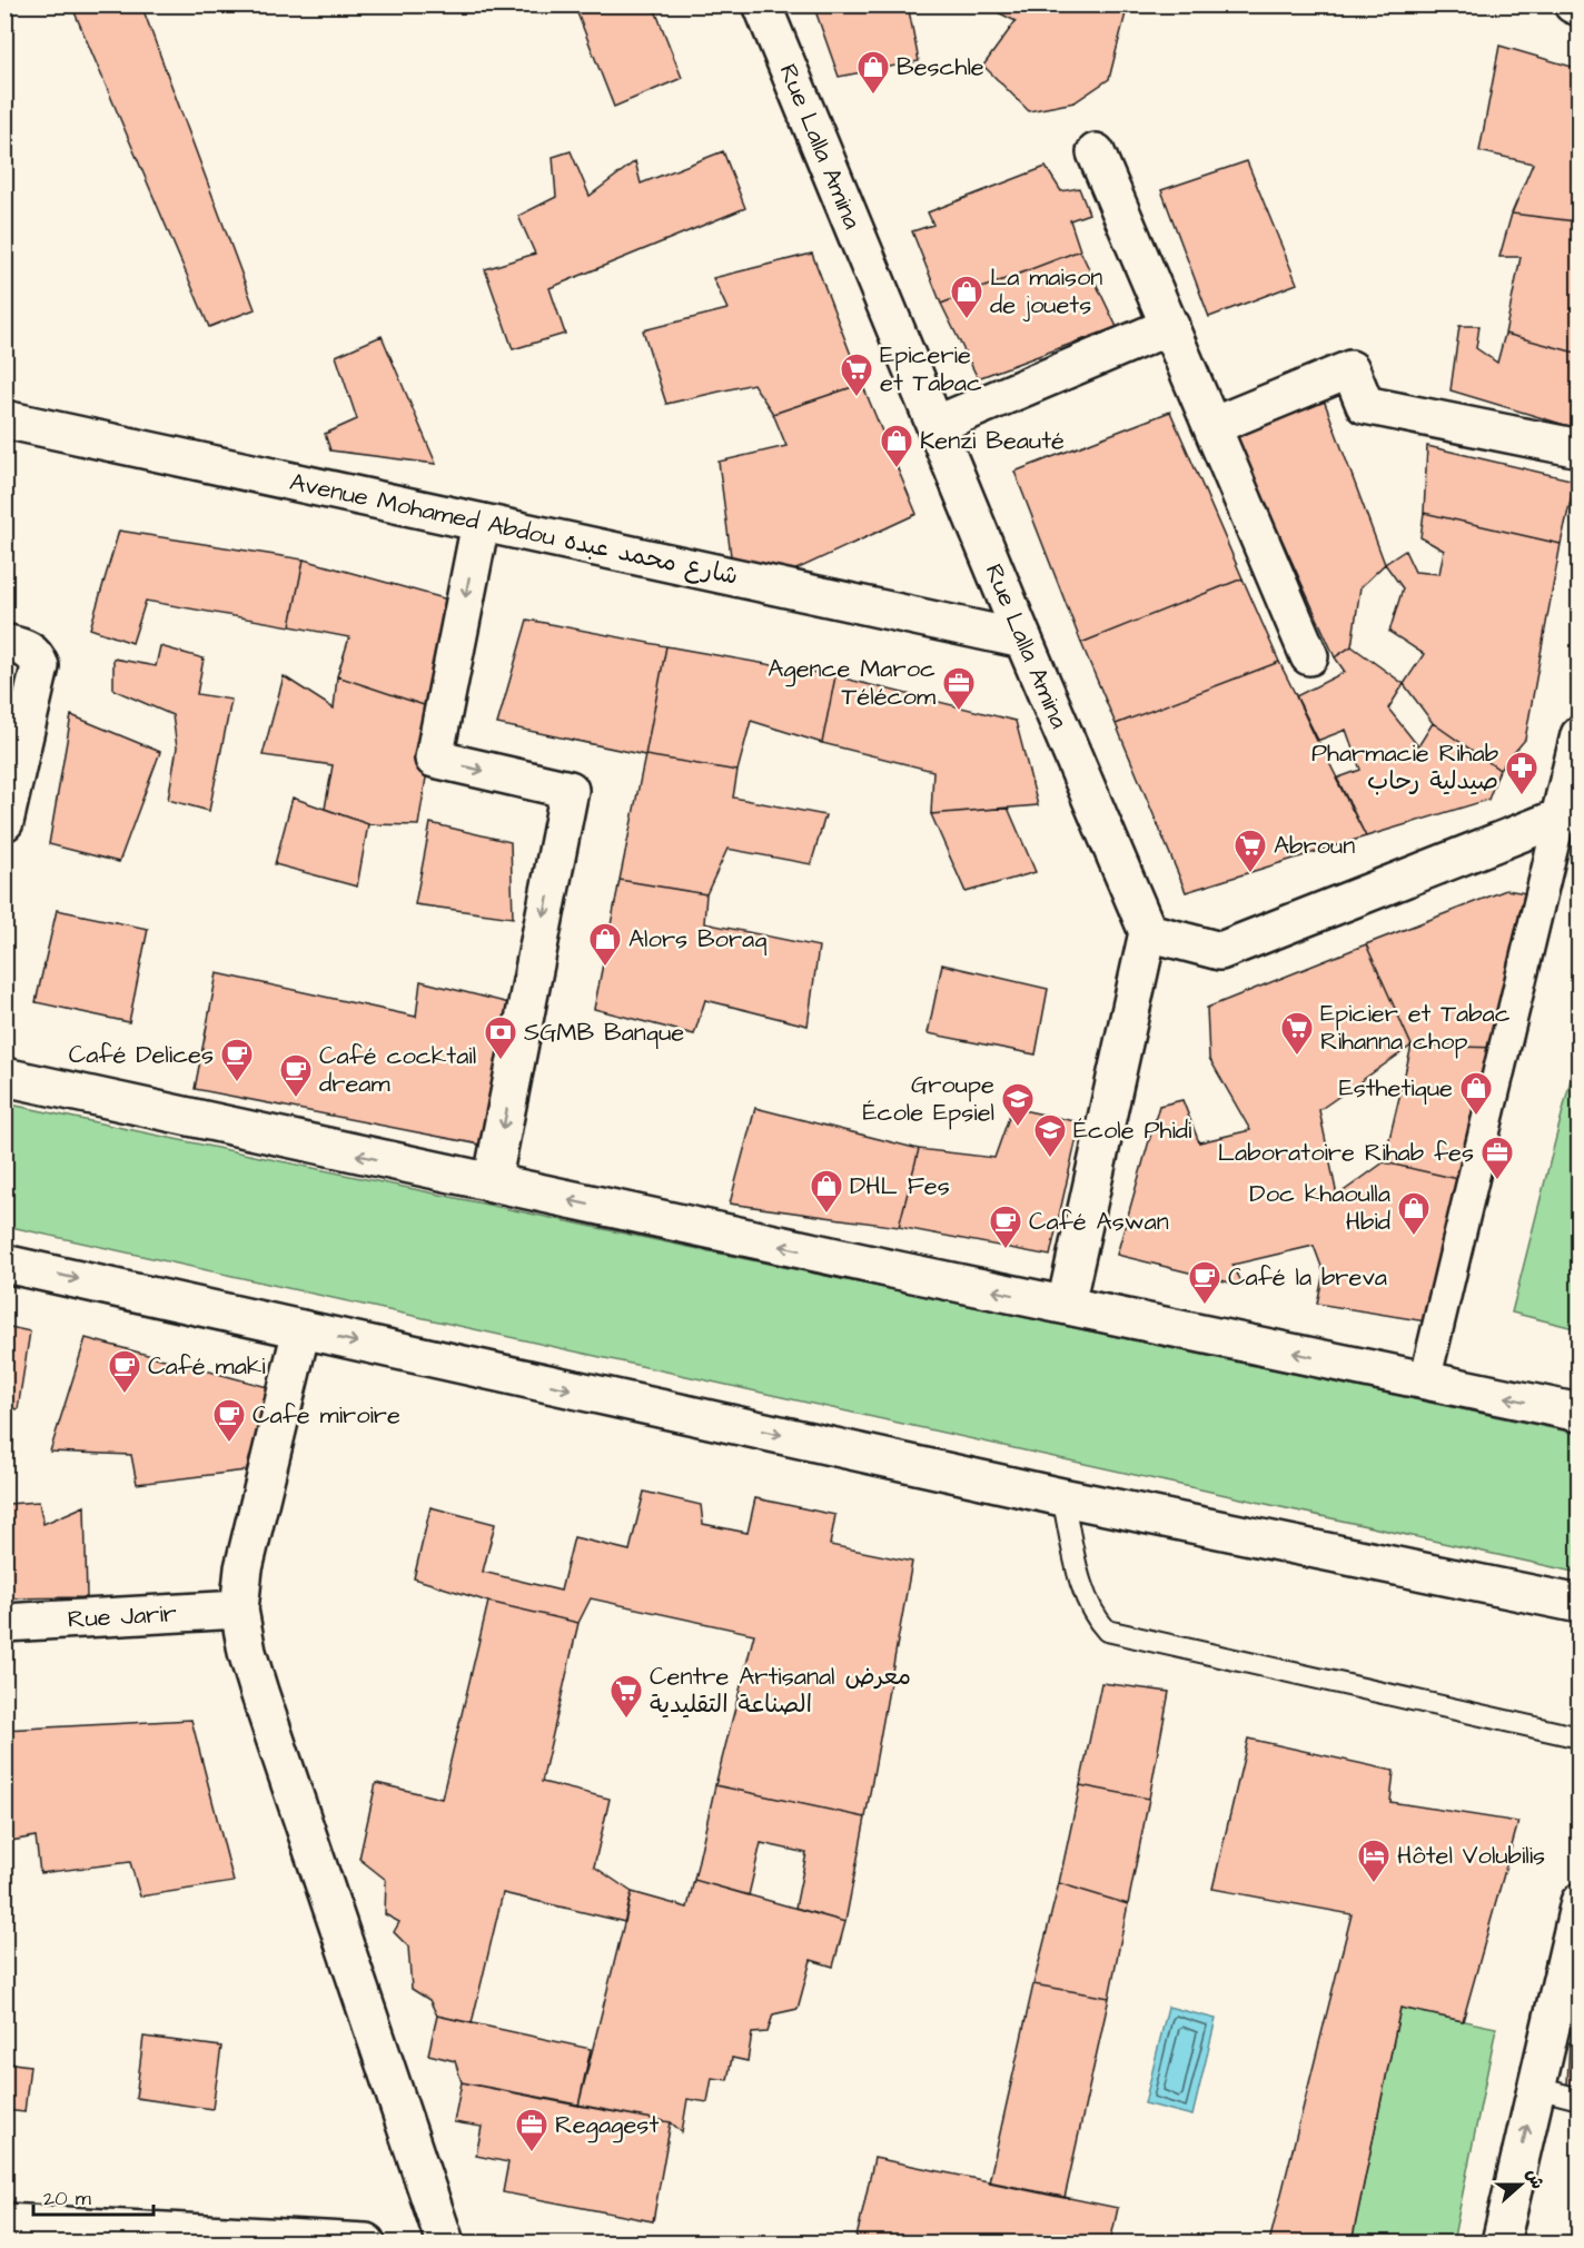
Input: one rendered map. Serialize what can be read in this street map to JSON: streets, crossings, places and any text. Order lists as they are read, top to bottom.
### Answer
{
  "streets": {
    "street": ["Rue Lalla Amina", "Avenue Mohamed Abdou شارع محمد عبده", "Rue Jarir"]
  },
  "crossings": [
    ["Rue Lalla Amina", "Avenue Mohamed Abdou شارع محمد عبده"]
  ],
  "places": {
    "shop": [
      "Beschle",
      "La maison de jouets",
      "Kenzi Beauté",
      "Alors Boraq",
      "Esthetique",
      "DHL Fes",
      "Doc khaoulla Hbid"
    ],
    "supermarket": [
      "Epicerie et Tabac",
      "Abroun",
      "Epicier et Tabac Rihanna chop",
      "Centre Artisanal معرض الصناعة التقليدية"
    ],
    "office": ["Agence Maroc Télécom", "Laboratoire Rihab fes", "Regagest"],
    "pharmacy": ["Pharmacie Rihab صيدلية رحاب"],
    "bank": ["SGMB Banque"],
    "cafe": [
      "Café Delices",
      "Café cocktail dream",
      "Café Aswan",
      "Café la breva",
      "Café maki",
      "Cafe miroire"
    ],
    "school or university": ["Groupe École Epsiel", "École Phidi"],
    "hotel": ["Hôtel Volubilis"]
  },
  "scale_bar": "20 m",
  "north": "right"
}
